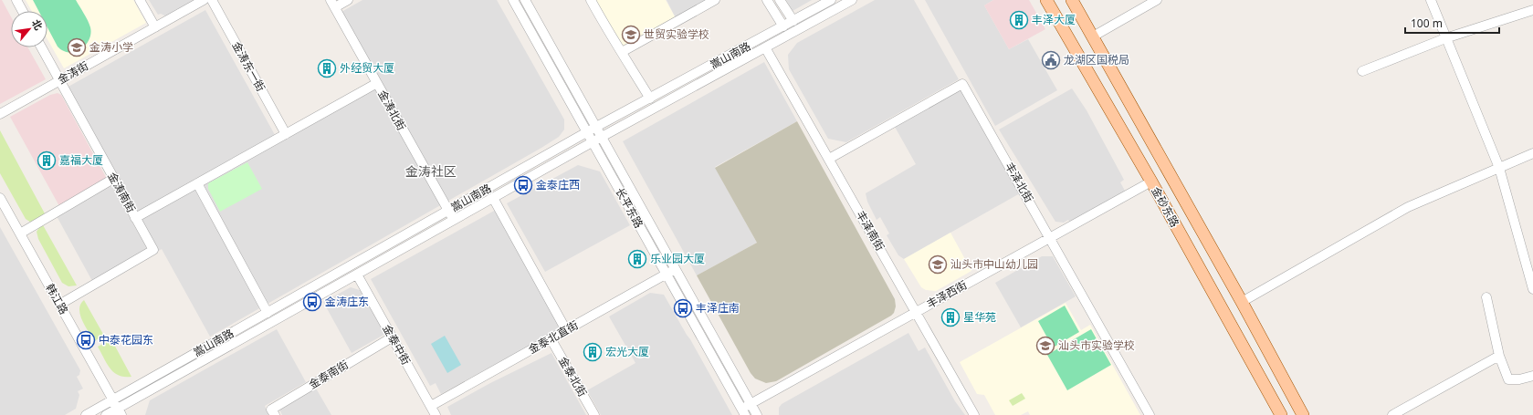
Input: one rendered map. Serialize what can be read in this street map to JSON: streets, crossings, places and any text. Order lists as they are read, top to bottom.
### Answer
{
  "streets": {
    "main road": ["金砂东路"],
    "street": [
      "嵩山南路",
      "金涛东一街",
      "金涛街",
      "金涛北街",
      "丰泽北街",
      "金涛南街",
      "长平东路",
      "丰泽南街",
      "丰泽西街",
      "韩江路",
      "金泰北直街",
      "金泰中街",
      "金泰南街",
      "金泰北街"
    ]
  },
  "crossings": [
    ["嵩山南路", "金涛北街"],
    ["嵩山南路", "长平东路"],
    ["嵩山南路", "丰泽南街"],
    ["嵩山南路", "韩江路"],
    ["嵩山南路", "金泰中街"],
    ["金涛街", "金涛南街"],
    ["丰泽北街", "丰泽南街"],
    ["丰泽北街", "丰泽西街"],
    ["金涛南街", "韩江路"],
    ["金砂东路", "丰泽西街"],
    ["长平东路", "丰泽西街"],
    ["长平东路", "金泰北直街"],
    ["丰泽南街", "丰泽西街"],
    ["金泰北直街", "金泰中街"],
    ["金泰北直街", "金泰北街"],
    ["金泰中街", "金泰南街"]
  ],
  "districts": ["金涛社区"],
  "places": {
    "building": [
      "丰泽大厦",
      "外经贸大厦",
      "嘉福大厦",
      "乐业园大厦",
      "星华苑",
      "宏光大厦"
    ],
    "school or university": [
      "世贸实验学校",
      "金涛小学",
      "汕头市中山幼儿园",
      "汕头市实验学校"
    ],
    "public building": ["龙湖区国税局"],
    "bus stop": [
      "金泰庄西",
      "金涛庄东",
      "丰泽庄南",
      "中泰花园东"
    ]
  },
  "scale_bar": "100 m",
  "north": "top right"
}
